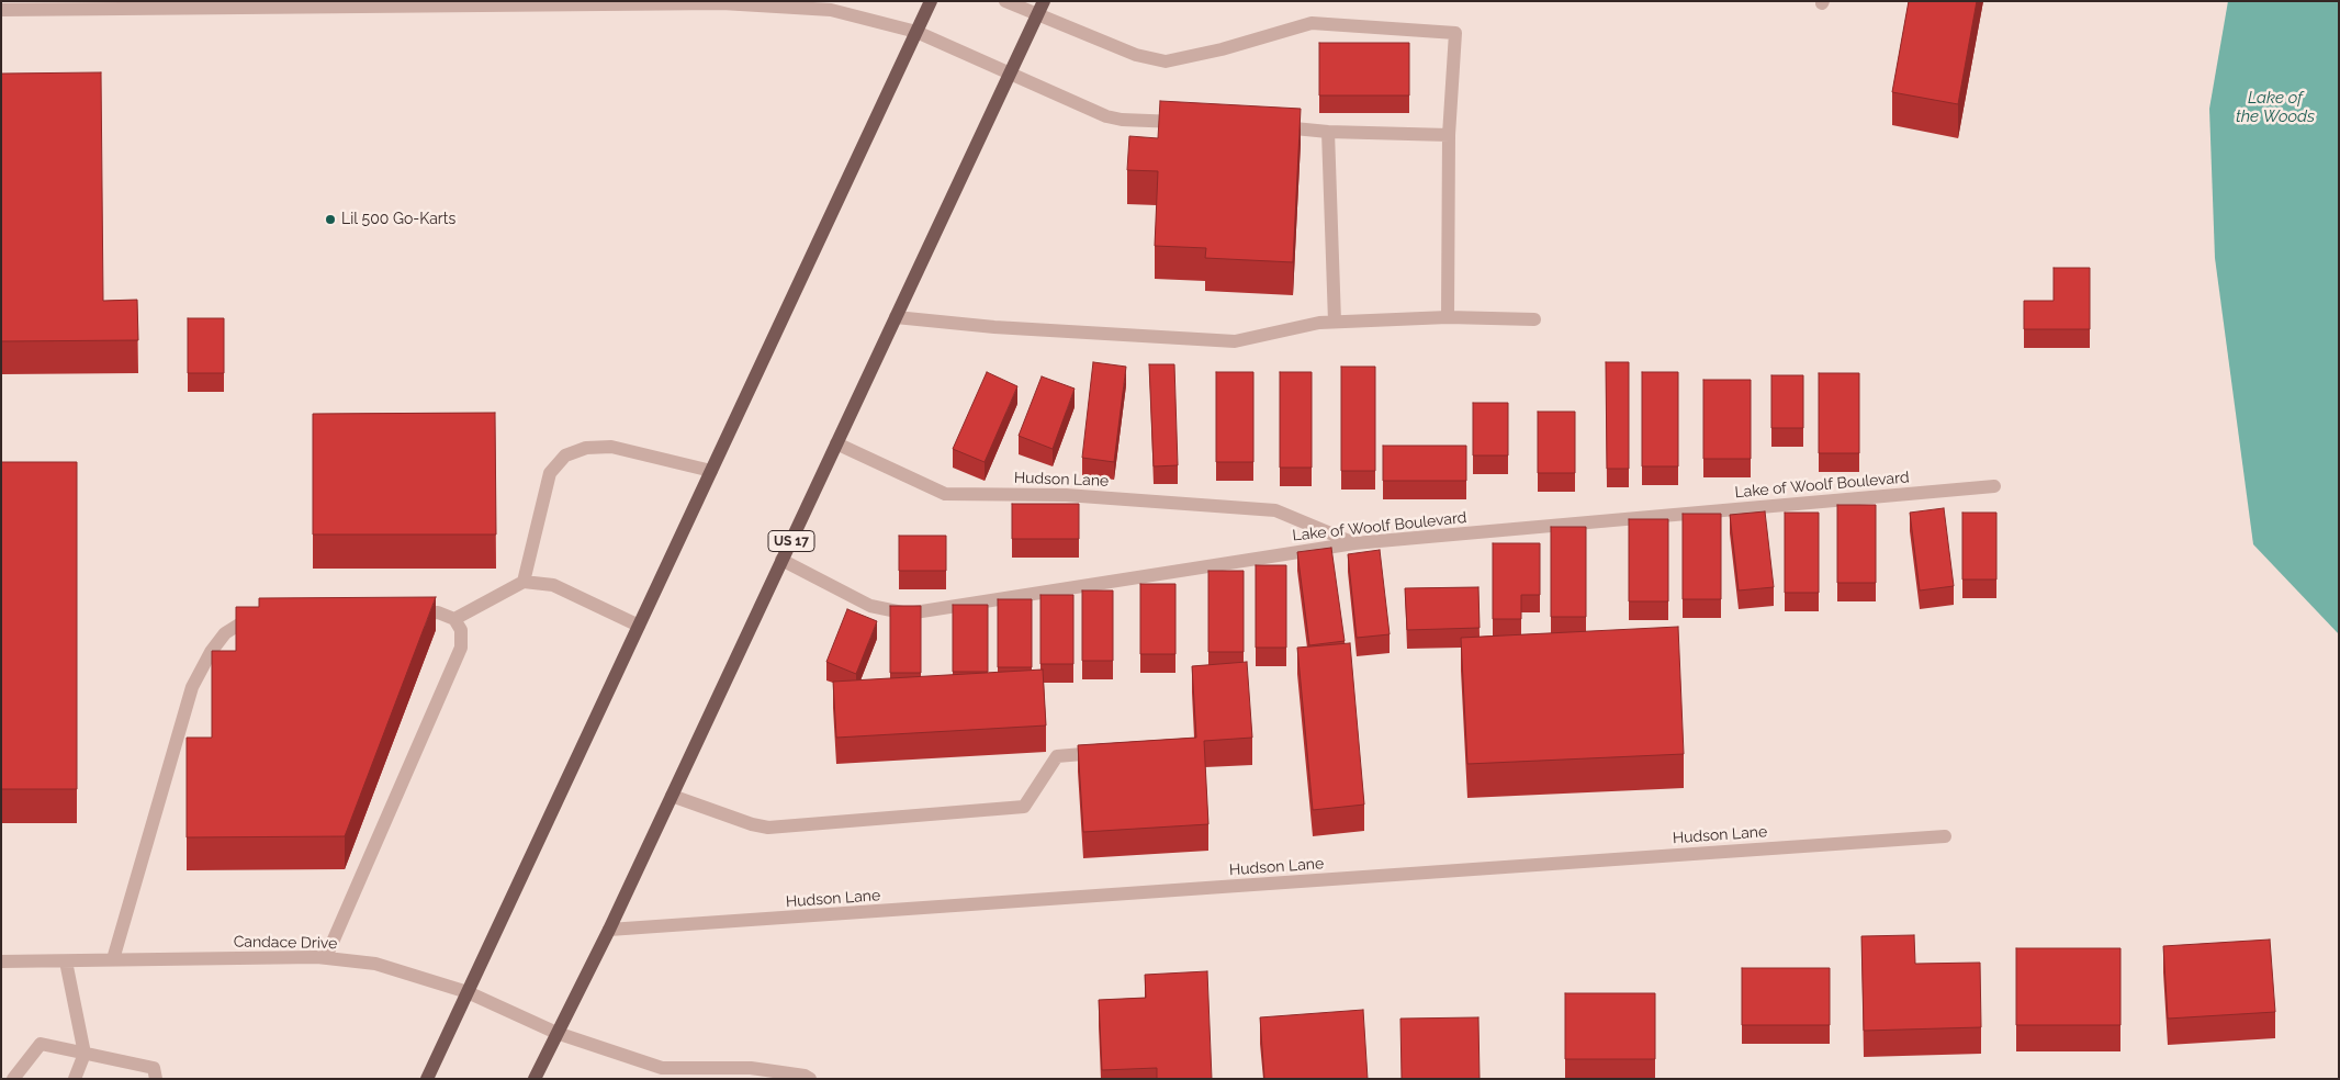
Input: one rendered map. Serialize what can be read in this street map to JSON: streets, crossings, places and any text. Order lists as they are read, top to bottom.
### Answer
{
  "streets": {
    "main road": ["US 17"],
    "street": ["Hudson Lane", "Lake of Woolf Boulevard", "Candace Drive"]
  },
  "crossings": [
    ["Hudson Lane", "Lake of Woolf Boulevard"],
    ["Hudson Lane", "US 17"],
    ["Lake of Woolf Boulevard", "US 17"],
    ["US 17", "Candace Drive"]
  ],
  "water": ["Lake of the Woods"],
  "places": ["Lil 500 Go-Karts"]
}
